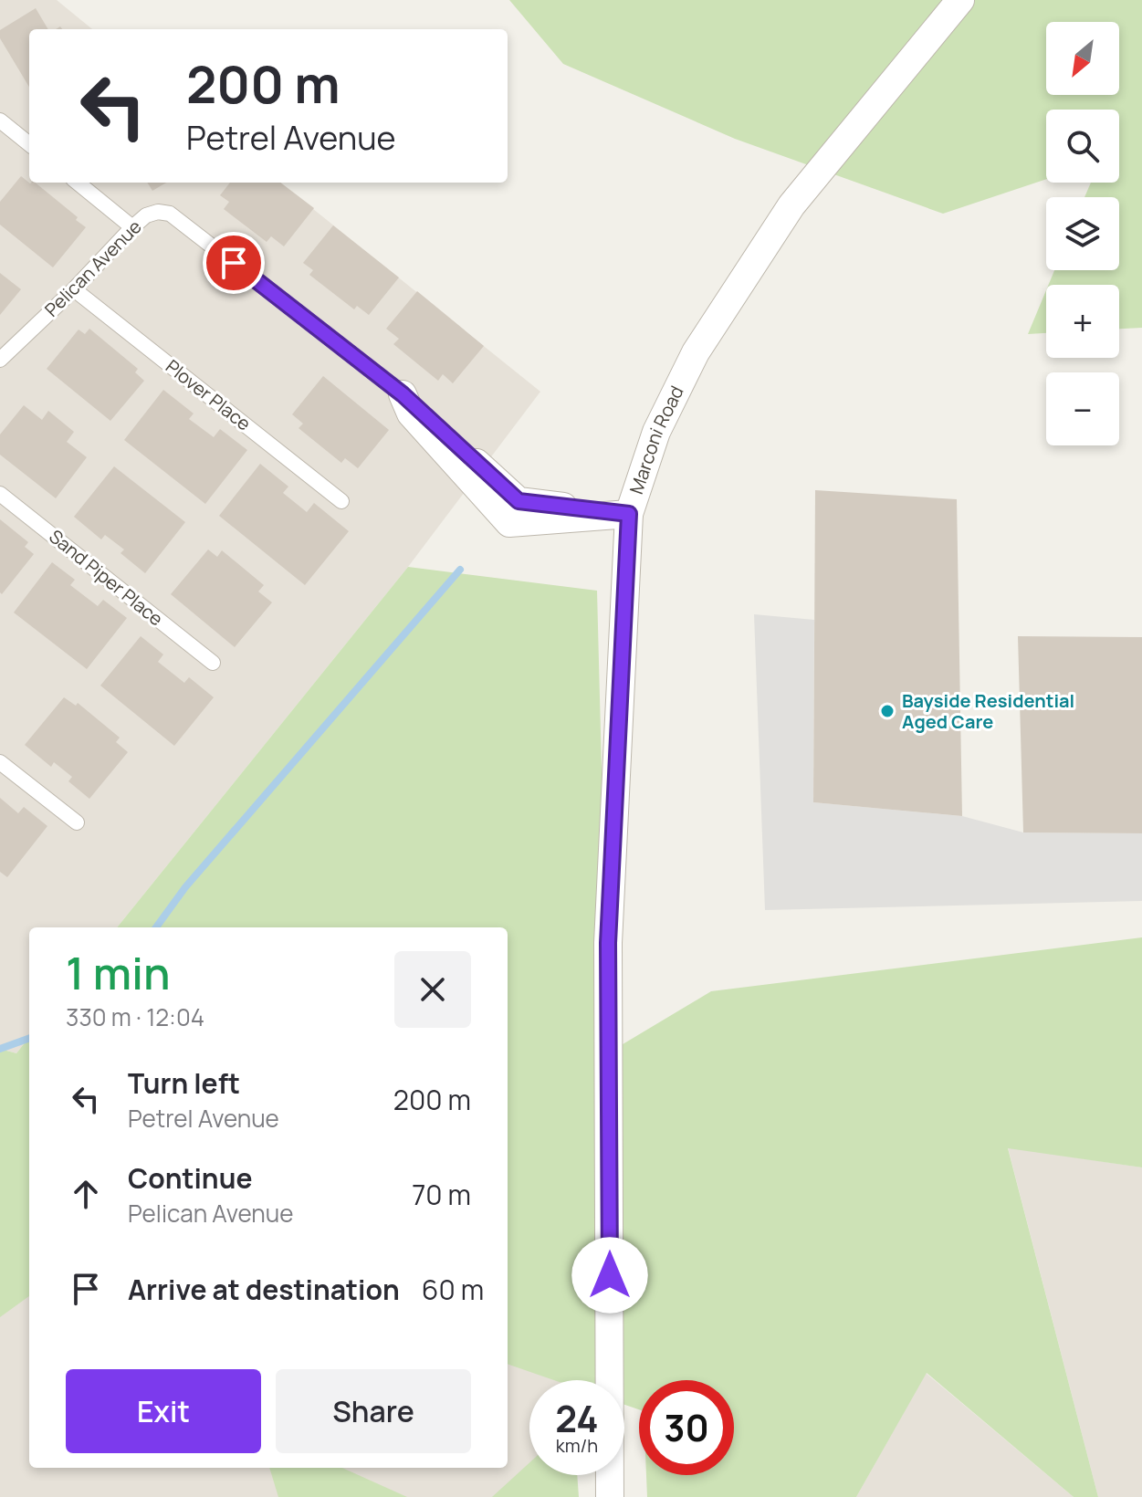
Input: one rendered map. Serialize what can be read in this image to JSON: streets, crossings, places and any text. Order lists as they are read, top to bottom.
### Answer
{
  "streets": {
    "street": ["Marconi Road"],
    "lane": ["Pelican Avenue", "Plover Place", "Sand Piper Place"]
  },
  "crossings": [
    ["Pelican Avenue", "Plover Place"]
  ],
  "places": ["Bayside Residential Aged Care"],
  "north": "bottom left",
  "page": {
    "map_buttons": ["+", "−"],
    "turn": ["200 m", "Petrel Avenue"],
    "heading": ["1 min", "330 m · 12:04"],
    "list": [
      {
        "name": "Turn left",
        "note": "Petrel Avenue",
        "value": "200 m"
      },
      {
        "name": "Continue",
        "note": "Pelican Avenue",
        "value": "70 m"
      },
      {
        "name": "Arrive at destination",
        "value": "60 m"
      }
    ],
    "buttons": ["Exit", "Share"],
    "speed": "24 km/h",
    "limit": "30"
  }
}
